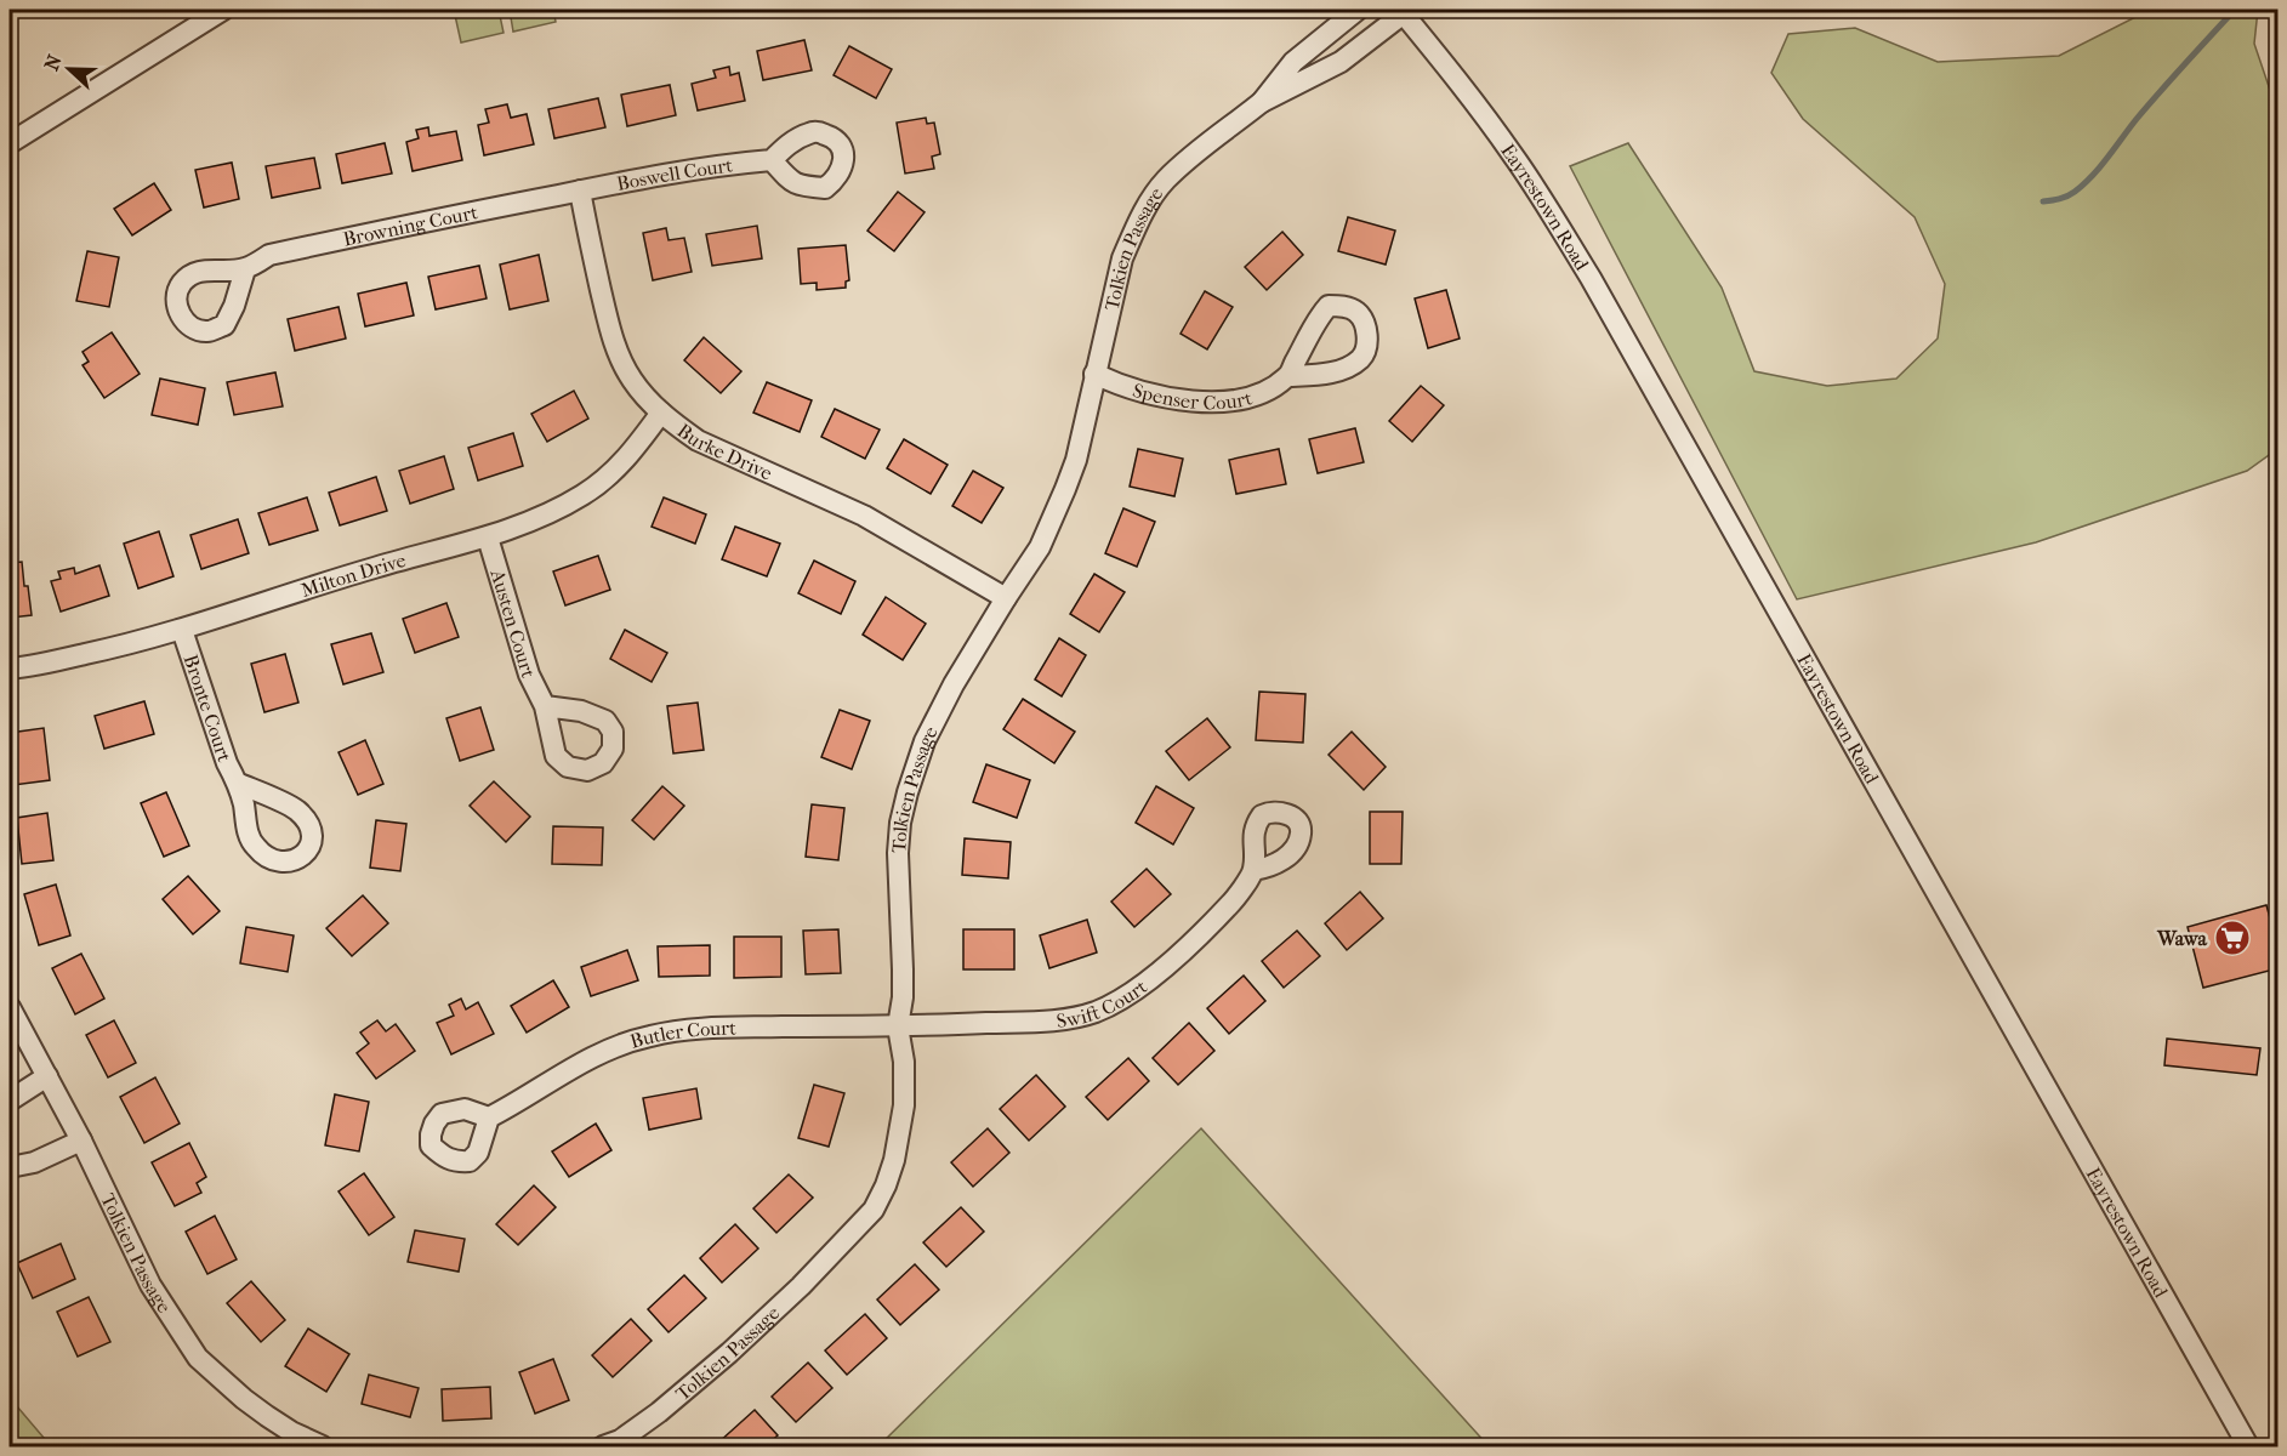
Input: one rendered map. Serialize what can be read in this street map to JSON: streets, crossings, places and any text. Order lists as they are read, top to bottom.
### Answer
{
  "streets": {
    "street": [
      "Boswell Court",
      "Eayrestown Road",
      "Browning Court",
      "Tolkien Passage",
      "Spenser Court",
      "Burke Drive",
      "Milton Drive",
      "Austen Court",
      "Bronte Court",
      "Swift Court",
      "Butler Court"
    ]
  },
  "crossings": [
    ["Boswell Court", "Browning Court"],
    ["Boswell Court", "Burke Drive"],
    ["Eayrestown Road", "Tolkien Passage"],
    ["Browning Court", "Burke Drive"],
    ["Tolkien Passage", "Spenser Court"],
    ["Tolkien Passage", "Burke Drive"],
    ["Tolkien Passage", "Swift Court"],
    ["Tolkien Passage", "Butler Court"],
    ["Burke Drive", "Milton Drive"],
    ["Milton Drive", "Austen Court"],
    ["Milton Drive", "Bronte Court"],
    ["Swift Court", "Butler Court"]
  ],
  "places": {
    "supermarket": ["Wawa"]
  },
  "north": "left"
}
